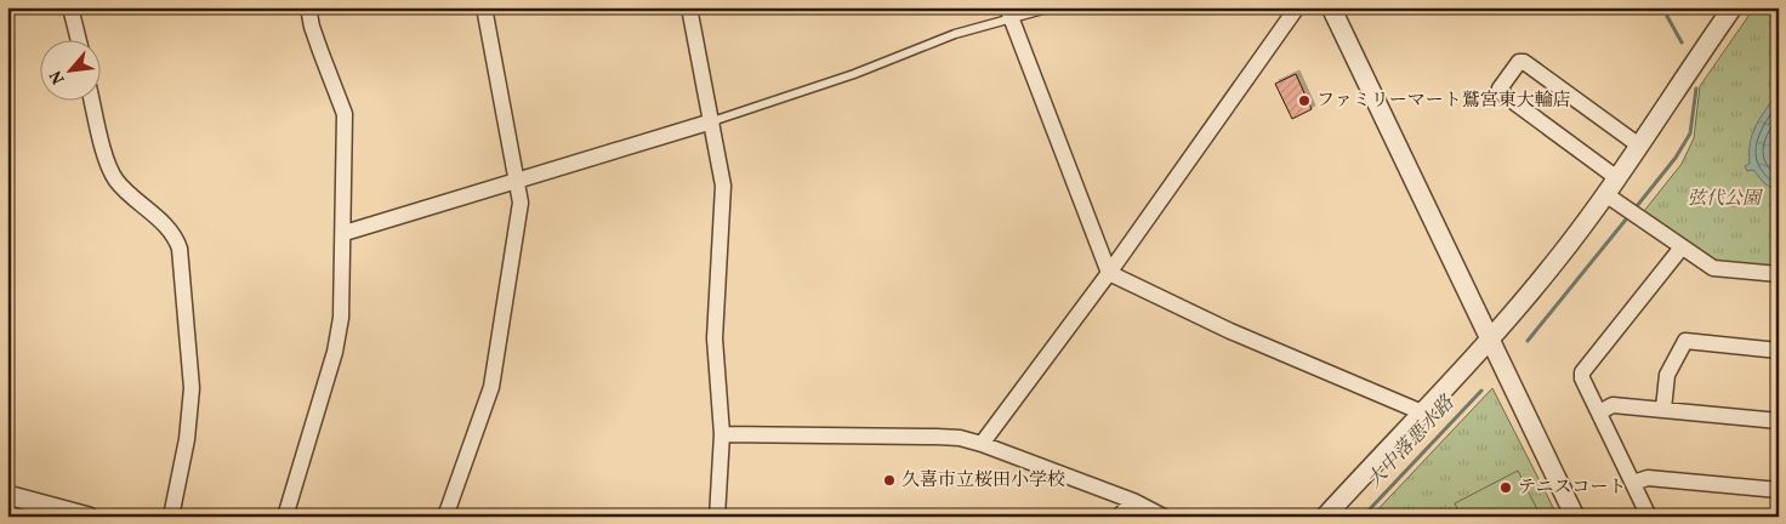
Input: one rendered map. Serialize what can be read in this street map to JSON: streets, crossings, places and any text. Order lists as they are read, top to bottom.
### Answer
{
  "water": ["大中落悪水路"],
  "parks": ["弦代公園"],
  "places": ["ファミリーマート鷲宮東大輪店", "久喜市立桜田小学校", "テニスコート"],
  "north": "bottom left"
}
